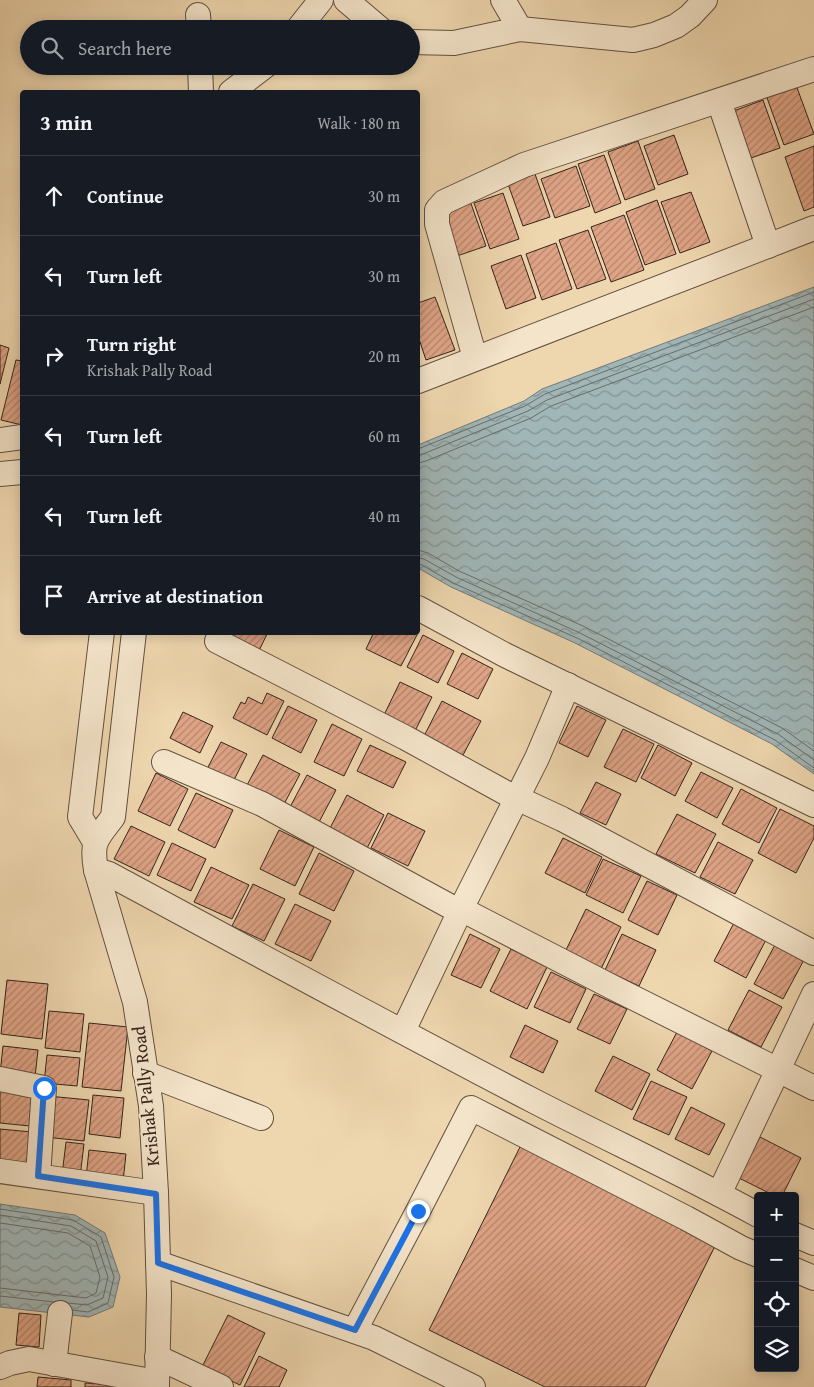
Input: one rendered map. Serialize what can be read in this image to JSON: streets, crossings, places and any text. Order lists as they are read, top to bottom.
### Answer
{
  "streets": {
    "street": ["Krishak Pally Road"]
  },
  "page": {
    "search": "Search here",
    "heading": ["3 min", "Walk · 180 m"],
    "list": [
      ["Continue", "30 m"],
      ["Turn left", "30 m"],
      ["Turn right", "Krishak Pally Road", "20 m"],
      ["Turn left", "60 m"],
      ["Turn left", "40 m"],
      "Arrive at destination"
    ],
    "map_buttons": ["+", "−"]
  }
}
